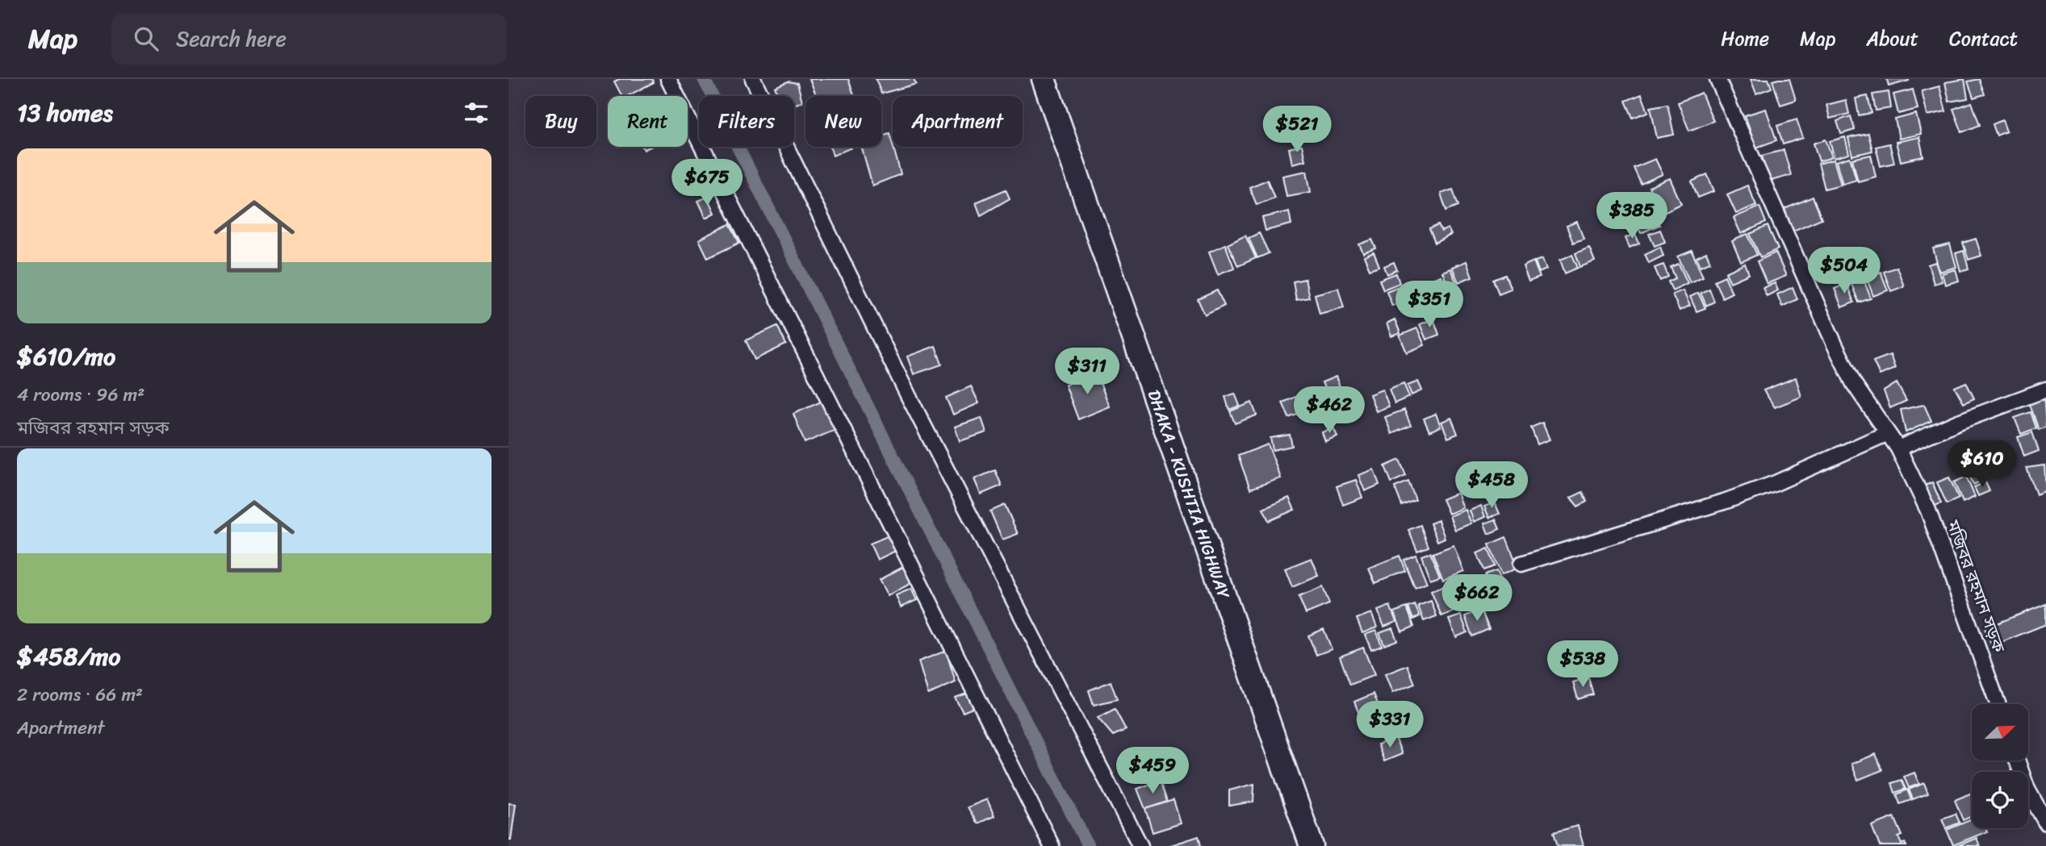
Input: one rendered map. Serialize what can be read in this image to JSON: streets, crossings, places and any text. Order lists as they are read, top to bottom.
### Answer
{
  "streets": {
    "main road": ["DHAKA - KUSHTIA HIGHWAY"],
    "street": ["মজিবর রহমান সড়ক"]
  },
  "north": "top right",
  "page": {
    "header": "Map",
    "search": "Search here",
    "nav": [
      "Home",
      "Map",
      "About",
      "Contact"
    ],
    "heading": "13 homes",
    "chip": [
      "Buy",
      "Rent",
      "Filters",
      "New",
      "Apartment"
    ],
    "price": [
      "$521",
      "$675",
      "$385",
      "$504",
      "$351",
      "$311",
      "$462",
      "$610",
      "$458",
      "$662",
      "$538",
      "$331",
      "$459"
    ],
    "list": [
      {
        "name": "$610/mo",
        "note": "4 rooms · 96 m² · মজিবর রহমান সড়ক"
      },
      {
        "name": "$458/mo",
        "note": "2 rooms · 66 m² · Apartment"
      }
    ]
  }
}
